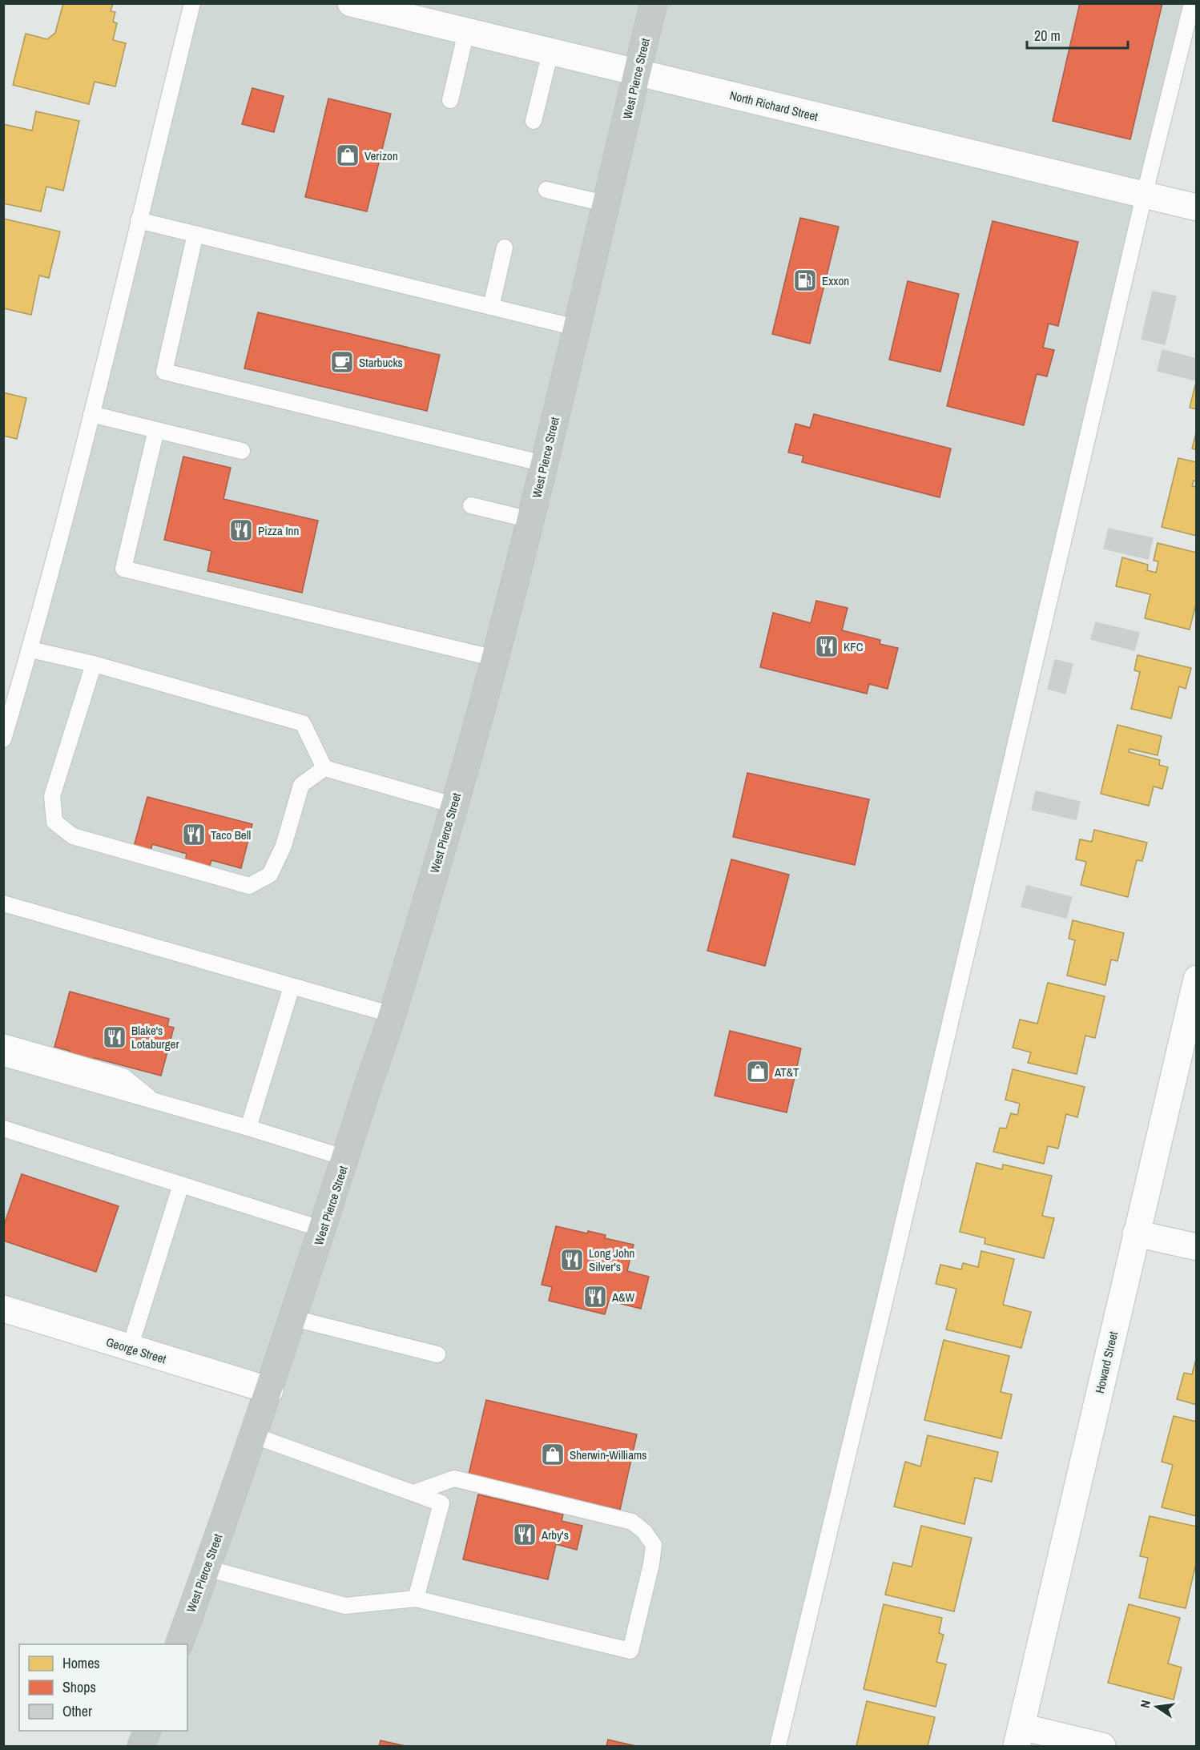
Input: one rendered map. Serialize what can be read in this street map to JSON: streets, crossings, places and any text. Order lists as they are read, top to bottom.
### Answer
{
  "streets": {
    "highway": ["West Pierce Street"],
    "street": ["North Richard Street", "George Street", "Howard Street"]
  },
  "crossings": [
    ["West Pierce Street", "North Richard Street"],
    ["West Pierce Street", "George Street"]
  ],
  "places": {
    "shop": ["Verizon", "AT&T", "Sherwin-Williams"],
    "fuel station": ["Exxon"],
    "cafe": ["Starbucks"],
    "restaurant": [
      "Pizza Inn",
      "KFC",
      "Taco Bell",
      "Blake's Lotaburger",
      "Long John Silver's",
      "A&W",
      "Arby's"
    ]
  },
  "legend": ["Homes", "Shops", "Other"],
  "scale_bar": "20 m",
  "north": "left"
}
